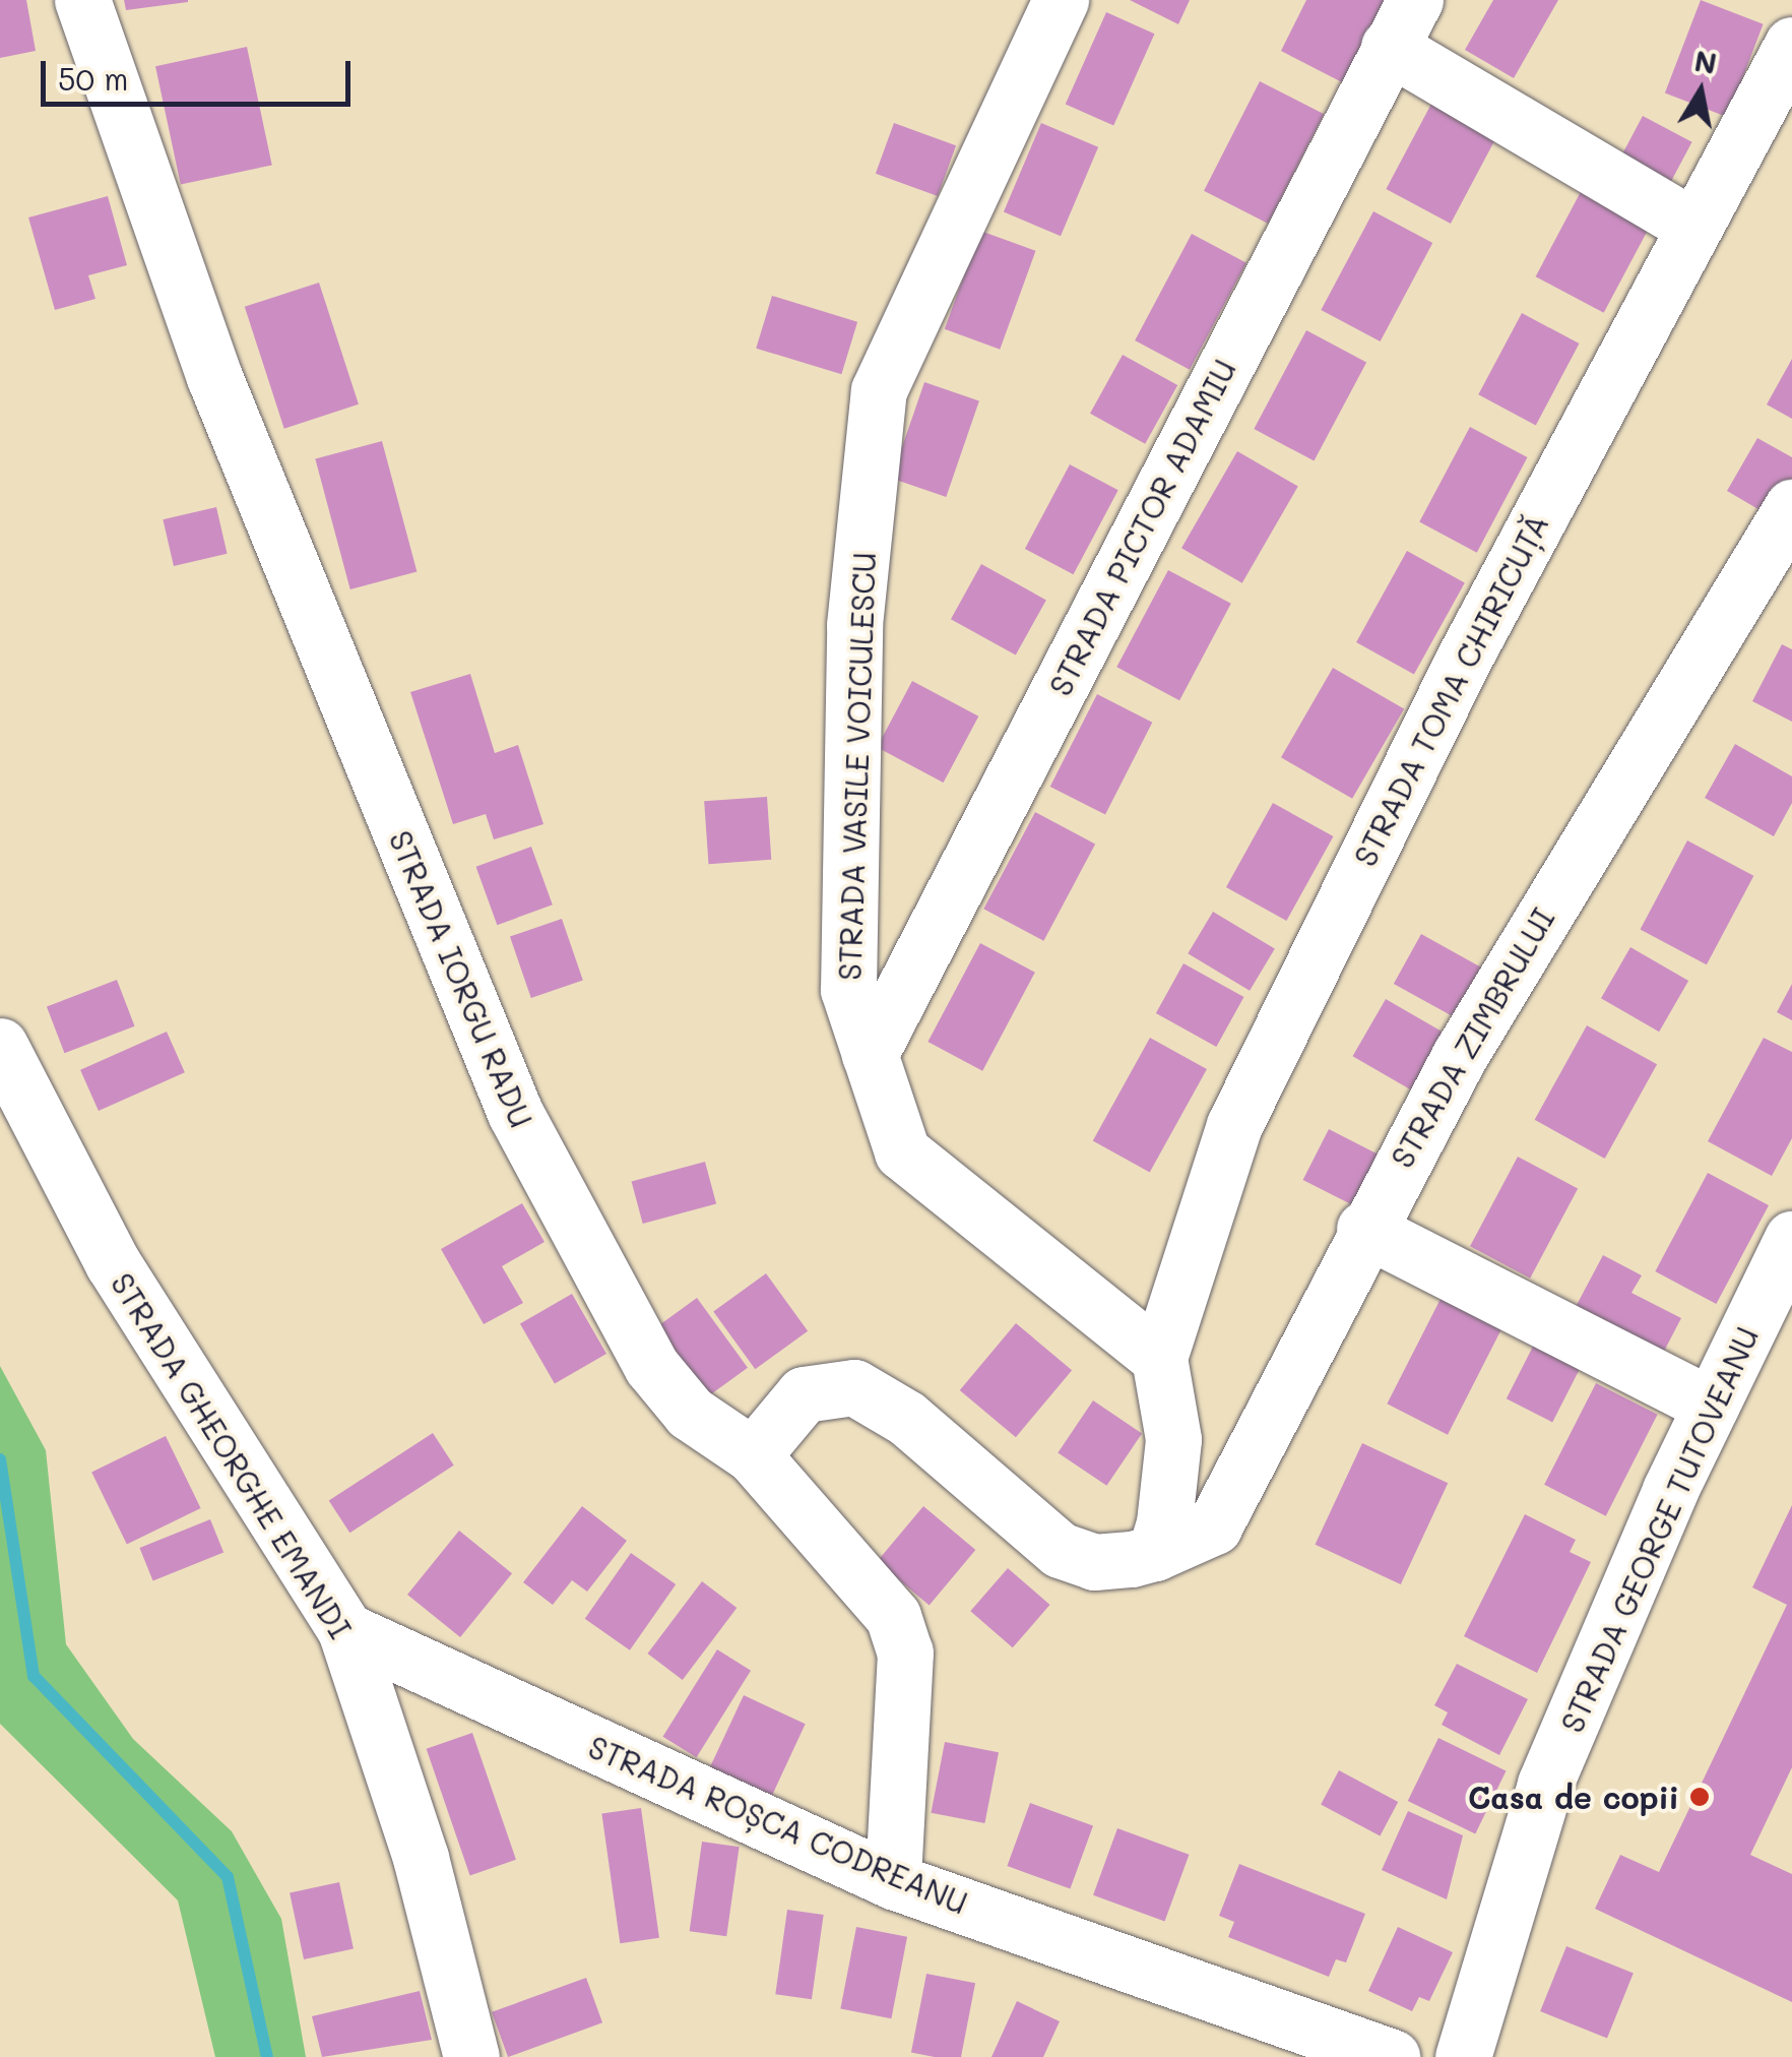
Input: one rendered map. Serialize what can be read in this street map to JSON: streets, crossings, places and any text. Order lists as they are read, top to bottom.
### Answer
{
  "streets": {
    "street": [
      "STRADA PICTOR ADAMIU",
      "STRADA TOMA CHIRICUȚĂ",
      "STRADA VASILE VOICULESCU",
      "STRADA IORGU RADU",
      "STRADA ZIMBRULUI",
      "STRADA GHEORGHE EMANDI",
      "STRADA GEORGE TUTOVEANU",
      "STRADA ROȘCA CODREANU"
    ]
  },
  "crossings": [
    ["STRADA PICTOR ADAMIU", "STRADA VASILE VOICULESCU"],
    ["STRADA TOMA CHIRICUȚĂ", "STRADA VASILE VOICULESCU"],
    ["STRADA IORGU RADU", "STRADA ROȘCA CODREANU"],
    ["STRADA GHEORGHE EMANDI", "STRADA ROȘCA CODREANU"]
  ],
  "places": ["Casa de copii"],
  "scale_bar": "50 m",
  "north": "top"
}
